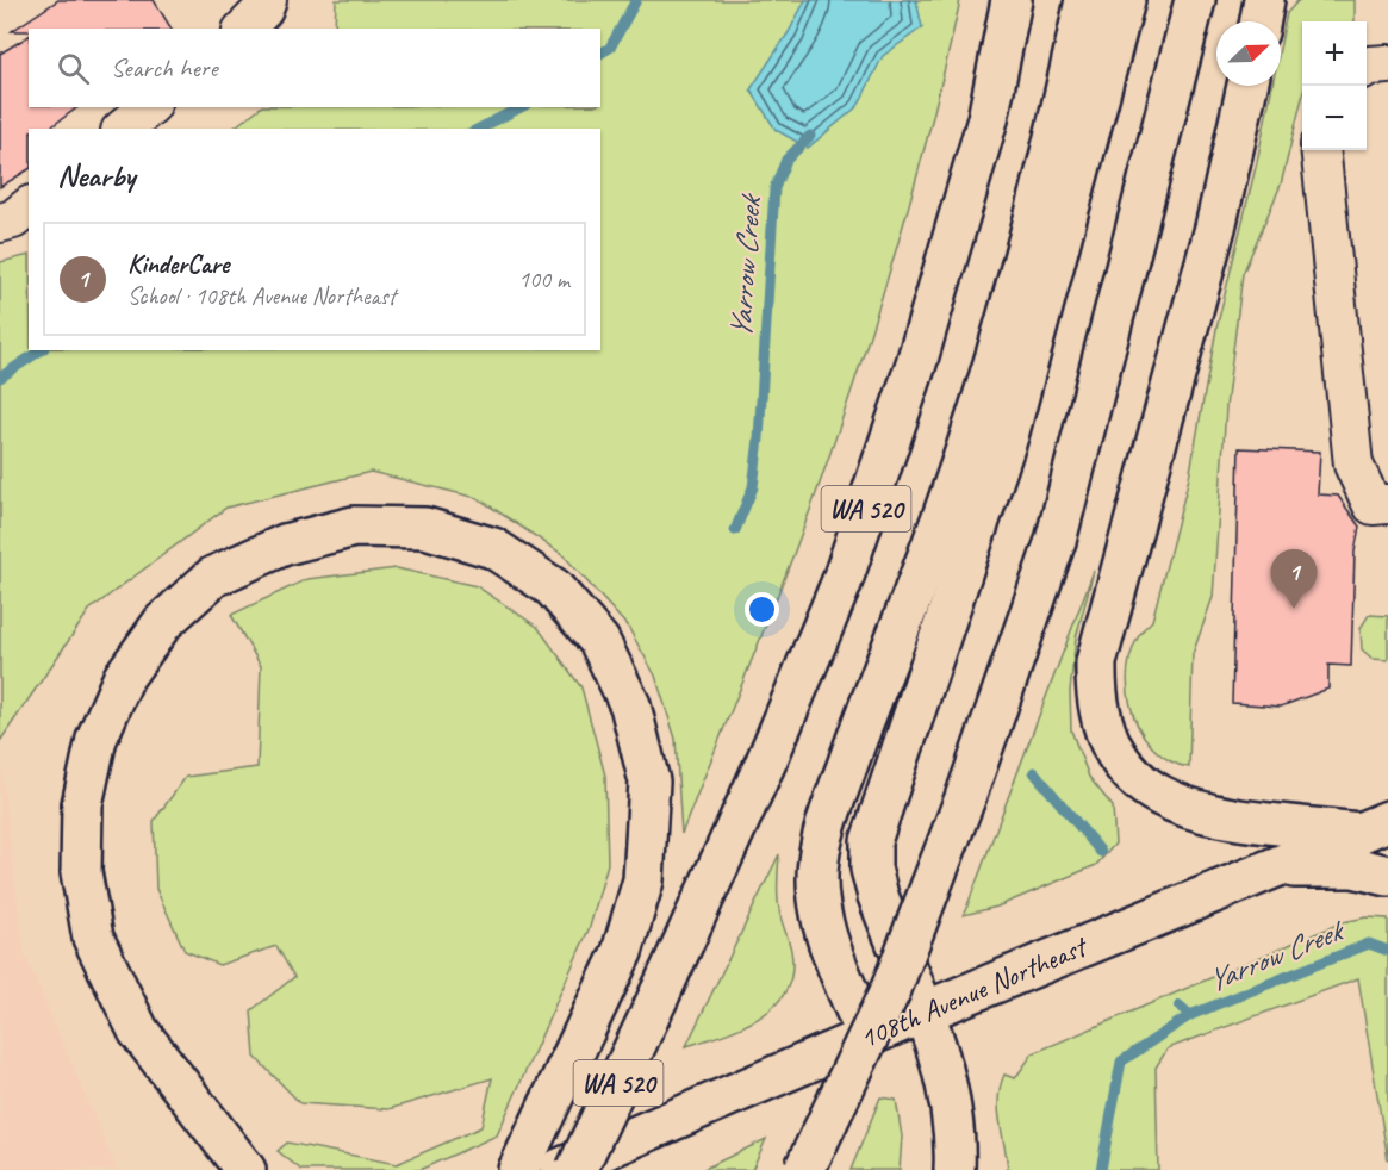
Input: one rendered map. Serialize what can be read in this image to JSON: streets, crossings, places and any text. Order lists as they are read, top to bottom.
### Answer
{
  "streets": {
    "main road": ["WA 520", "108th Avenue Northeast"]
  },
  "water": ["Yarrow Creek"],
  "north": "top right",
  "page": {
    "map_buttons": ["+", "−"],
    "search": "Search here",
    "heading": "Nearby",
    "list": [
      {
        "mark": "1",
        "name": "KinderCare",
        "note": "School · 108th Avenue Northeast",
        "value": "100 m"
      }
    ],
    "pins": "1"
  }
}
